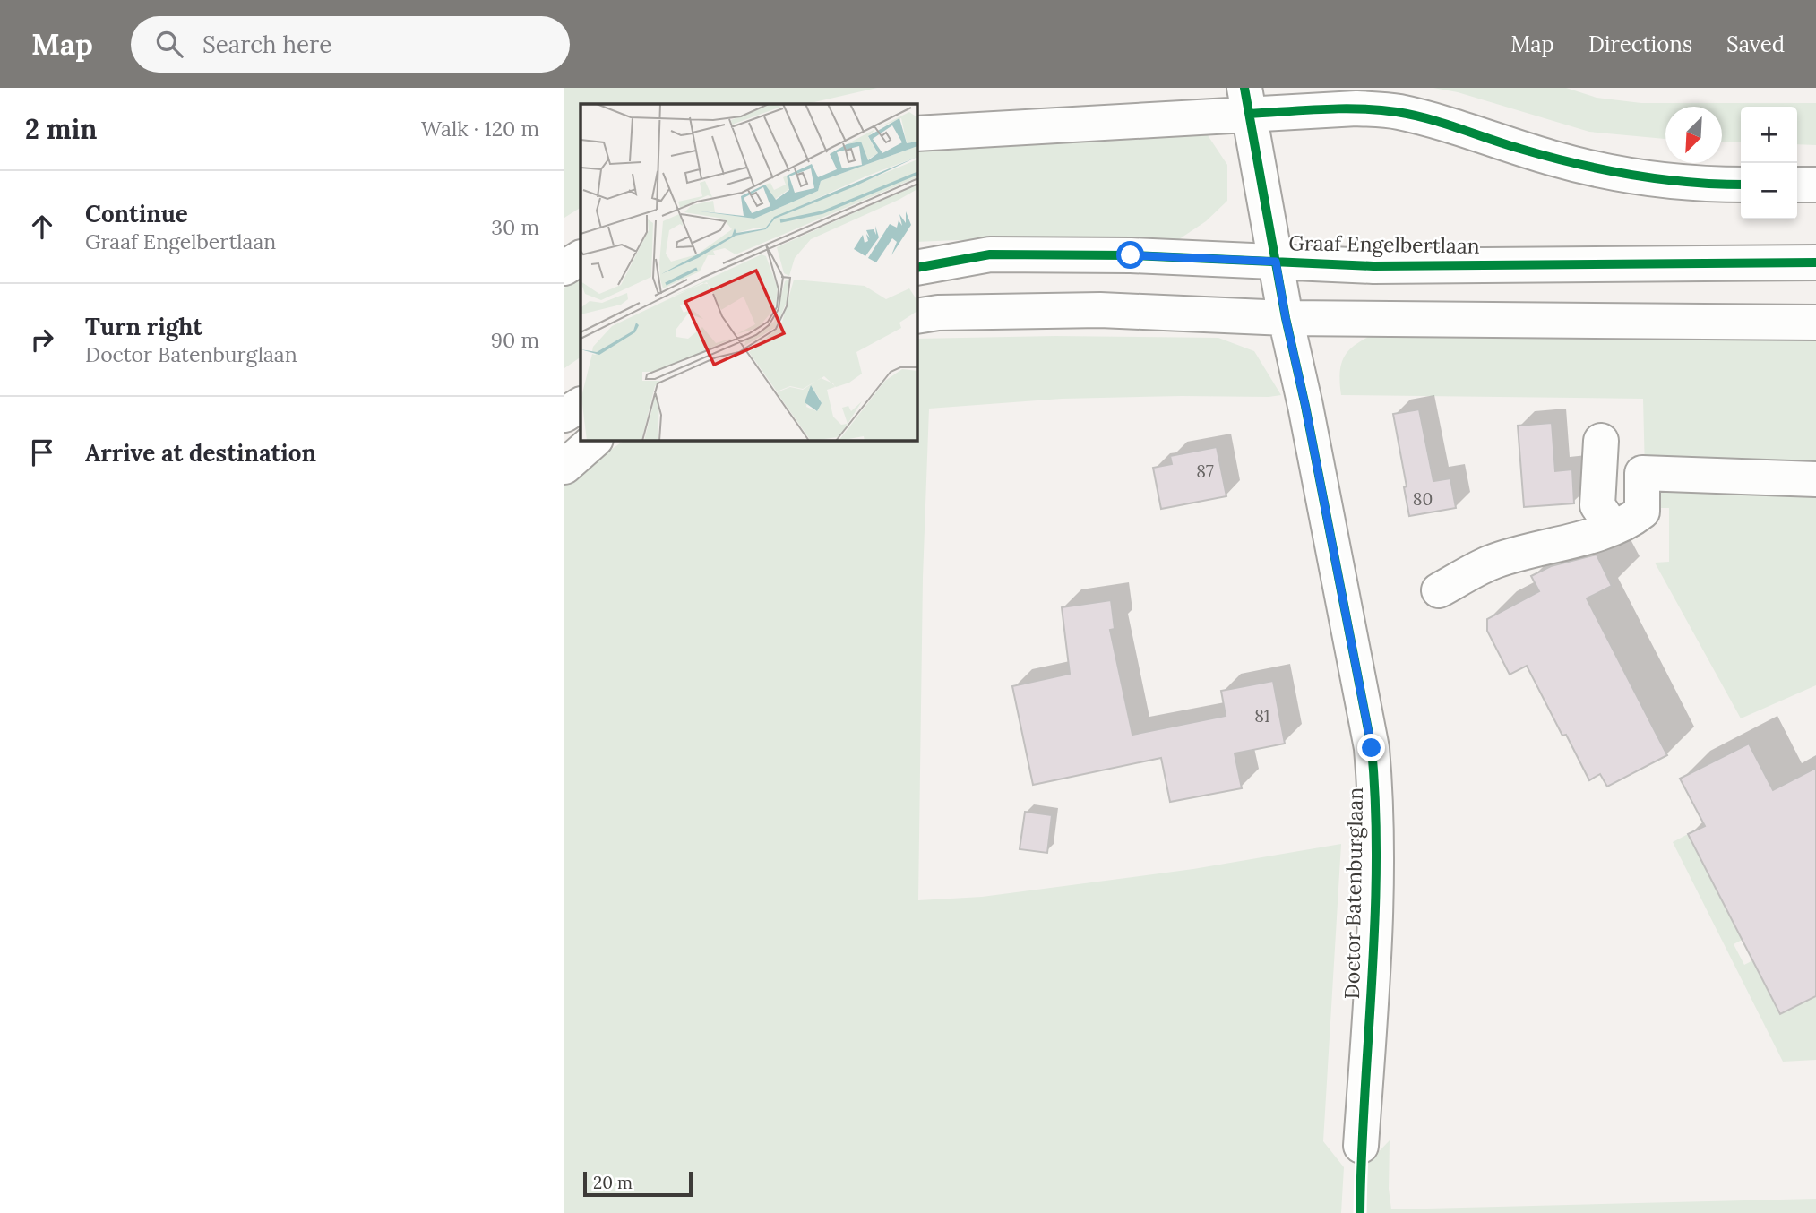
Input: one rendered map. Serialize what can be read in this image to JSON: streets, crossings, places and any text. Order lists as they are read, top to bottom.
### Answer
{
  "streets": {
    "street": ["Graaf Engelbertlaan", "Doctor Batenburglaan"]
  },
  "crossings": [
    ["Graaf Engelbertlaan", "Doctor Batenburglaan"]
  ],
  "house_numbers": ["87", "80", "81"],
  "scale_bar": "20 m",
  "north": "bottom left",
  "page": {
    "header": "Map",
    "search": "Search here",
    "nav": ["Map", "Directions", "Saved"],
    "heading": ["2 min", "Walk · 120 m"],
    "map_buttons": ["+", "−"],
    "list": [
      ["Continue", "Graaf Engelbertlaan", "30 m"],
      ["Turn right", "Doctor Batenburglaan", "90 m"],
      "Arrive at destination"
    ],
    "scale": "20 m"
  }
}
